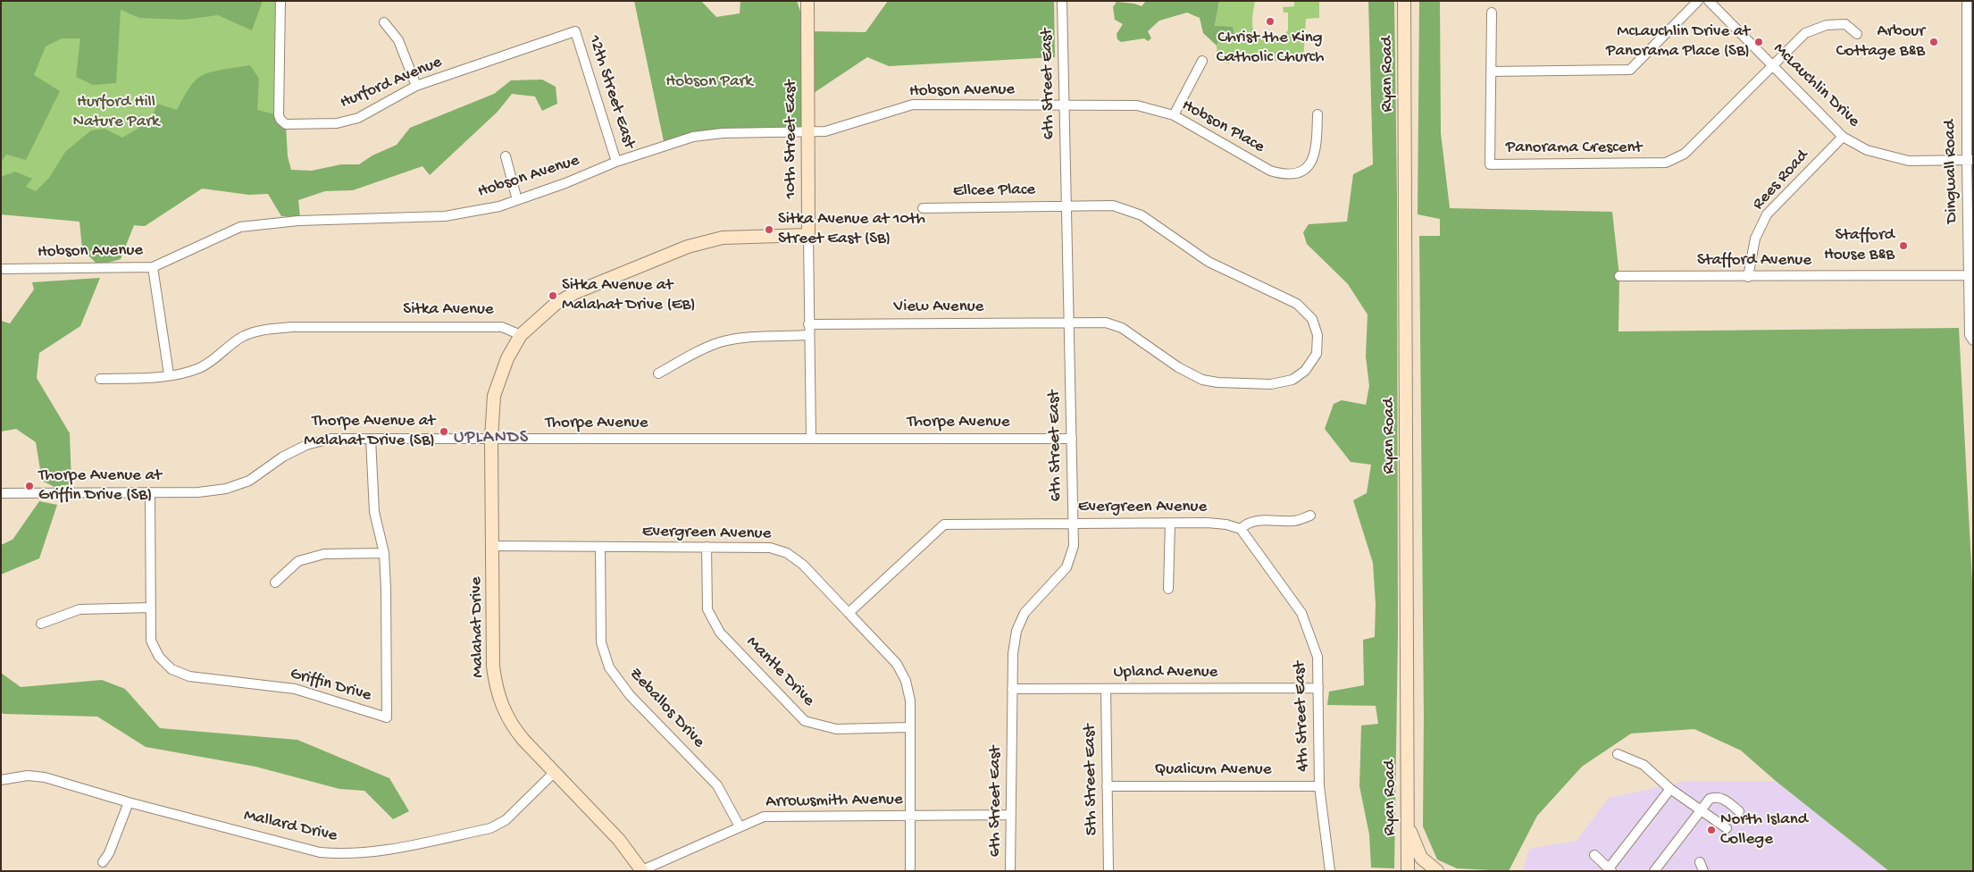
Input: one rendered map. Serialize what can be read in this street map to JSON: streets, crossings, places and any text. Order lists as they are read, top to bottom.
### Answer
{
  "streets": {
    "street": [
      "Ryan Road",
      "Hurford Avenue",
      "6th Street East",
      "McLauchlin Drive",
      "Hobson Avenue",
      "12th Street East",
      "Hobson Place",
      "10th Street East",
      "Panorama Crescent",
      "Dingwall Road",
      "Rees Road",
      "Ellcee Place",
      "Stafford Avenue",
      "View Avenue",
      "Sitka Avenue",
      "Thorpe Avenue",
      "Evergreen Avenue",
      "Malahat Drive",
      "Mantle Drive",
      "Upland Avenue",
      "Griffin Drive",
      "Zeballos Drive",
      "4th Street East",
      "Qualicum Avenue",
      "5th Street East",
      "Arrowsmith Avenue",
      "Mallard Drive"
    ]
  },
  "crossings": [
    ["Hurford Avenue", "12th Street East"],
    ["6th Street East", "Hobson Avenue"],
    ["6th Street East", "Hobson Place"],
    ["6th Street East", "Ellcee Place"],
    ["6th Street East", "View Avenue"],
    ["6th Street East", "Thorpe Avenue"],
    ["6th Street East", "Evergreen Avenue"],
    ["6th Street East", "Upland Avenue"],
    ["6th Street East", "Arrowsmith Avenue"],
    ["McLauchlin Drive", "Panorama Crescent"],
    ["McLauchlin Drive", "Dingwall Road"],
    ["McLauchlin Drive", "Rees Road"],
    ["Hobson Avenue", "12th Street East"],
    ["Hobson Avenue", "Hobson Place"],
    ["Hobson Avenue", "10th Street East"],
    ["10th Street East", "View Avenue"],
    ["10th Street East", "Thorpe Avenue"],
    ["Dingwall Road", "Stafford Avenue"],
    ["Rees Road", "Stafford Avenue"],
    ["Ellcee Place", "View Avenue"],
    ["Sitka Avenue", "Malahat Drive"],
    ["Thorpe Avenue", "Malahat Drive"],
    ["Thorpe Avenue", "Griffin Drive"],
    ["Evergreen Avenue", "Malahat Drive"],
    ["Evergreen Avenue", "Mantle Drive"],
    ["Evergreen Avenue", "Zeballos Drive"],
    ["Evergreen Avenue", "4th Street East"],
    ["Malahat Drive", "Arrowsmith Avenue"],
    ["Malahat Drive", "Mallard Drive"],
    ["Upland Avenue", "4th Street East"],
    ["Upland Avenue", "5th Street East"],
    ["Zeballos Drive", "Arrowsmith Avenue"],
    ["4th Street East", "Qualicum Avenue"],
    ["Qualicum Avenue", "5th Street East"]
  ],
  "districts": ["UPLANDS"],
  "parks": ["Hobson Park", "Hurford Hill Nature Park"],
  "places": [
    "Christ the King Catholic Church",
    "McLauchlin Drive at Panorama Place (SB)",
    "Arbour Cottage B&B",
    "Sitka Avenue at 10th Street East (SB)",
    "Stafford House B&B",
    "Sitka Avenue at Malahat Drive (EB)",
    "Thorpe Avenue at Malahat Drive (SB)",
    "Thorpe Avenue at Griffin Drive (SB)",
    "North Island College"
  ]
}
